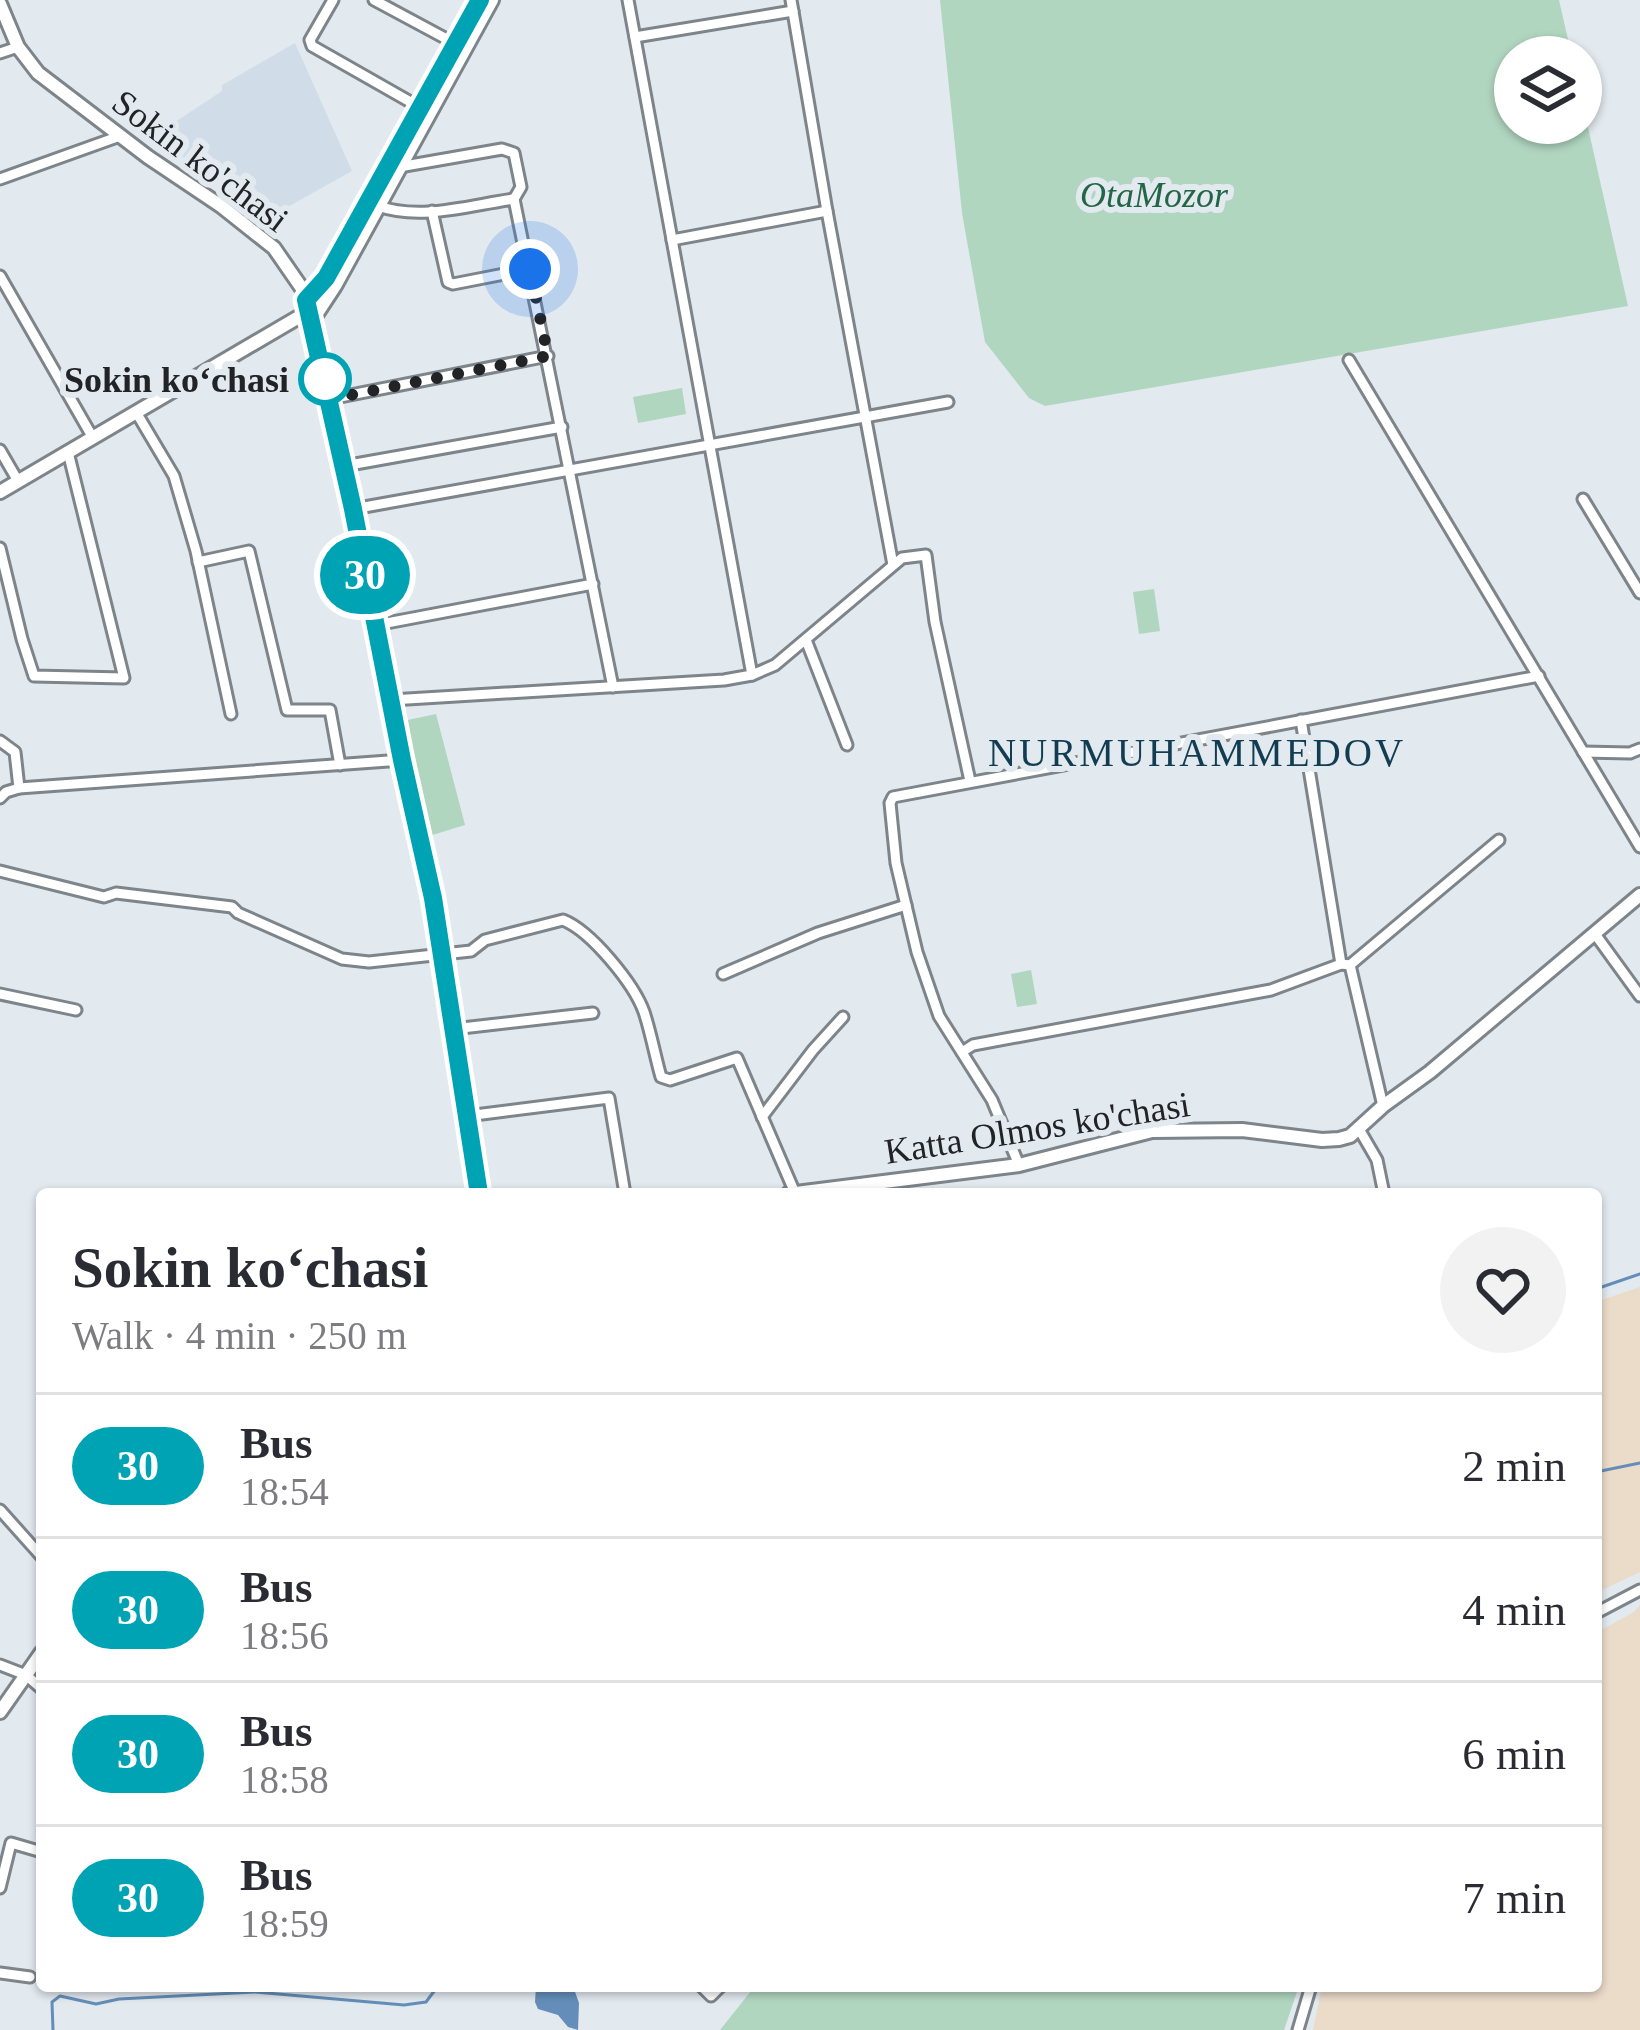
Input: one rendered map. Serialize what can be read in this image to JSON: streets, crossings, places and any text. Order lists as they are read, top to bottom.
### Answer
{
  "streets": {
    "street": ["Sokin ko'chasi", "Katta Olmos ko'chasi"]
  },
  "districts": ["NURMUHAMMEDOV"],
  "parks": ["OtaMozor"],
  "places": ["Sokin koʻchasi"],
  "lines": ["bus line 30"],
  "page": {
    "on_map": "30",
    "heading": ["Sokin koʻchasi", "Walk · 4 min · 250 m"],
    "list": [
      {
        "mark": "30",
        "name": "Bus",
        "note": "18:54",
        "value": "2 min"
      },
      {
        "mark": "30",
        "name": "Bus",
        "note": "18:56",
        "value": "4 min"
      },
      {
        "mark": "30",
        "name": "Bus",
        "note": "18:58",
        "value": "6 min"
      },
      {
        "mark": "30",
        "name": "Bus",
        "note": "18:59",
        "value": "7 min"
      }
    ]
  }
}
